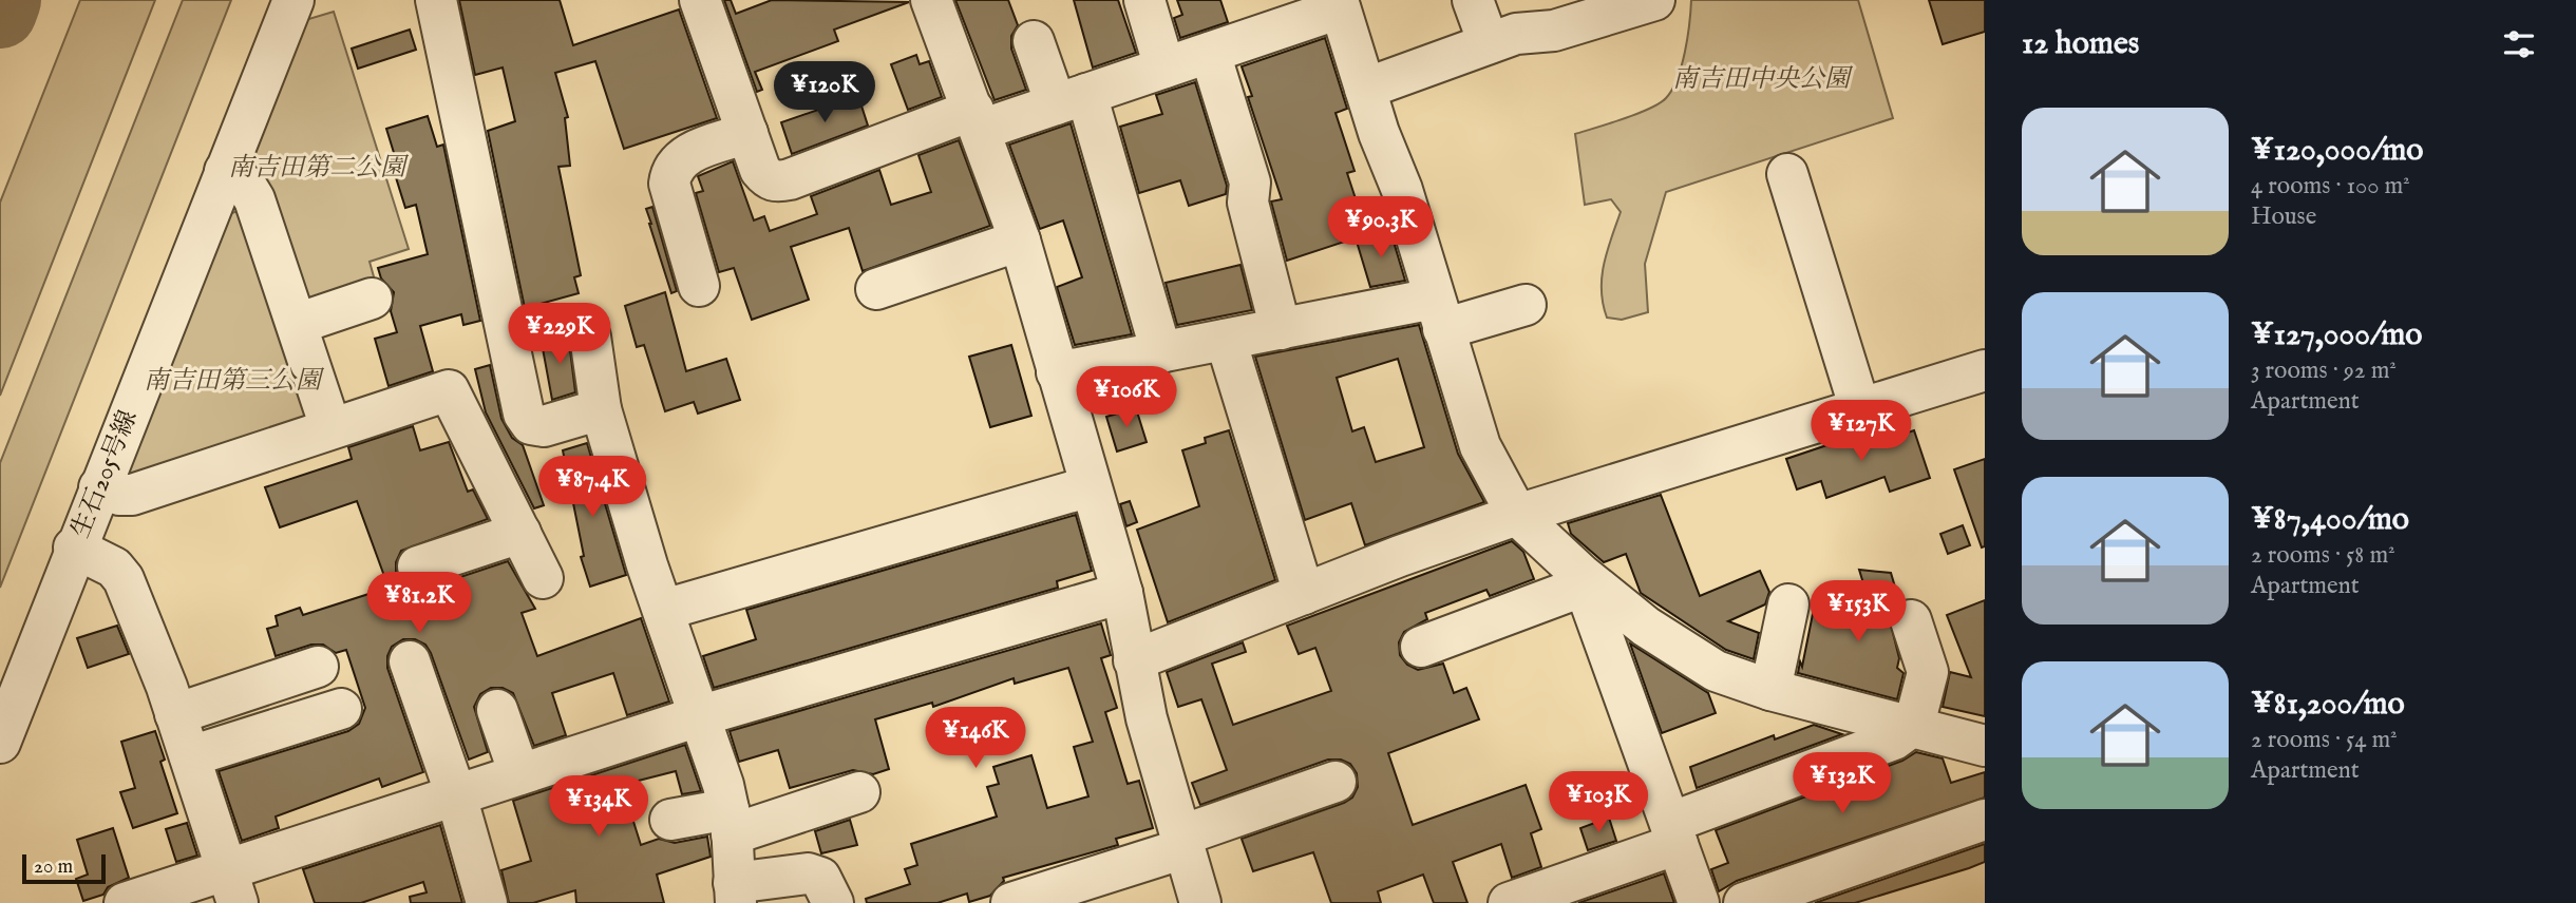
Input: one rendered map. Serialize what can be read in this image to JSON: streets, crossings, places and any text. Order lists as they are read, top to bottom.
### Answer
{
  "streets": {
    "street": ["生石205号線"]
  },
  "parks": ["南吉田中央公園", "南吉田第二公園", "南吉田第三公園"],
  "scale_bar": "20 m",
  "page": {
    "heading": "12 homes",
    "price": [
      "¥120K",
      "¥90.3K",
      "¥229K",
      "¥106K",
      "¥127K",
      "¥87.4K",
      "¥81.2K",
      "¥153K",
      "¥146K",
      "¥132K",
      "¥103K",
      "¥134K"
    ],
    "list": [
      {
        "name": "¥120,000/mo",
        "note": "4 rooms · 100 m² · House"
      },
      {
        "name": "¥127,000/mo",
        "note": "3 rooms · 92 m² · Apartment"
      },
      {
        "name": "¥87,400/mo",
        "note": "2 rooms · 58 m² · Apartment"
      },
      {
        "name": "¥81,200/mo",
        "note": "2 rooms · 54 m² · Apartment"
      }
    ],
    "scale": "20 m"
  }
}
